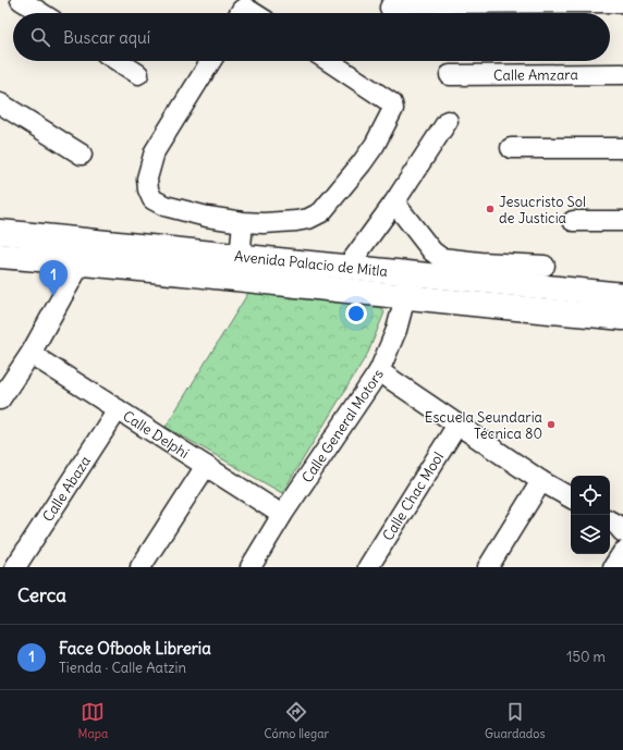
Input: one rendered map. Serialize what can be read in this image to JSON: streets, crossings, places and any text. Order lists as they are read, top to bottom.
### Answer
{
  "streets": {
    "main road": ["Avenida Palacio de Mitla"],
    "street": [
      "Calle Amzara",
      "Calle General Motors",
      "Calle Delphi",
      "Calle Abaza",
      "Calle Chac Mool"
    ]
  },
  "crossings": [
    ["Avenida Palacio de Mitla", "Calle General Motors"],
    ["Calle General Motors", "Calle Delphi"],
    ["Calle Delphi", "Calle Abaza"]
  ],
  "places": ["Jesucristo Sol de Justicia", "Escuela Seundaria Técnica 80"],
  "page": {
    "search": "Buscar aquí",
    "pins": "1",
    "heading": "Cerca",
    "list": [
      {
        "mark": "1",
        "name": "Face Ofbook Libreria",
        "note": "Tienda · Calle Aatzin",
        "value": "150 m"
      }
    ],
    "nav": ["Mapa", "Cómo llegar", "Guardados"]
  }
}
